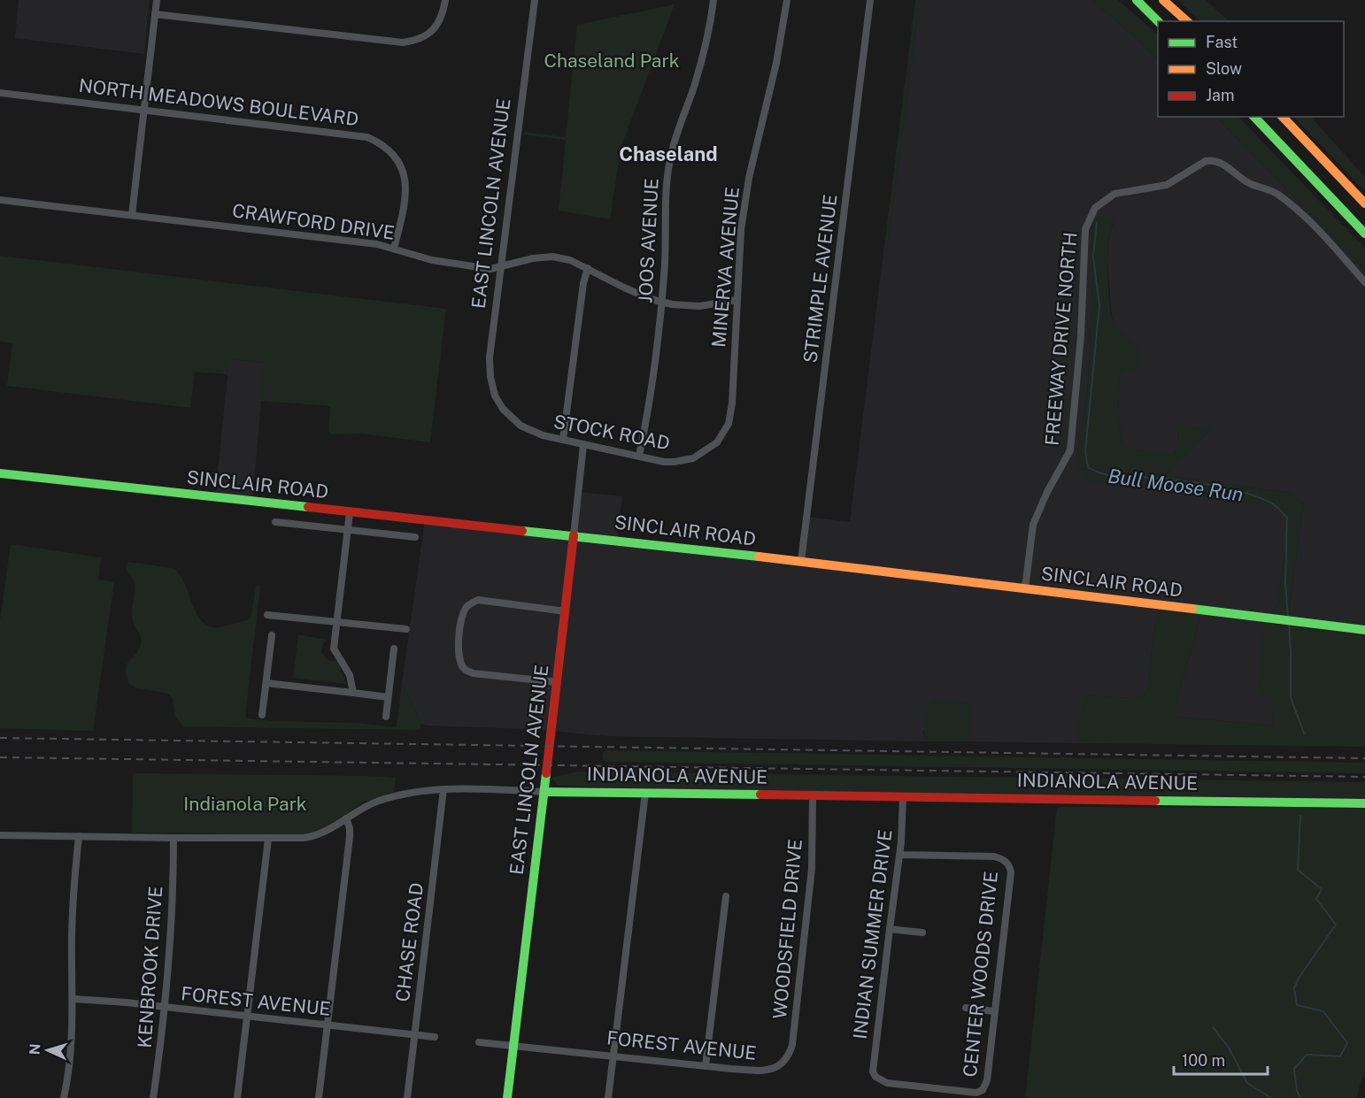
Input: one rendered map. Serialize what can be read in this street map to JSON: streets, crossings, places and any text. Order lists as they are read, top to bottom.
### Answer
{
  "streets": {
    "main road": ["EAST LINCOLN AVENUE", "SINCLAIR ROAD", "INDIANOLA AVENUE"],
    "street": [
      "NORTH MEADOWS BOULEVARD",
      "CRAWFORD DRIVE",
      "JOOS AVENUE",
      "MINERVA AVENUE",
      "STRIMPLE AVENUE",
      "FREEWAY DRIVE NORTH",
      "STOCK ROAD",
      "WOODSFIELD DRIVE",
      "INDIAN SUMMER DRIVE",
      "CHASE ROAD",
      "KENBROOK DRIVE",
      "CENTER WOODS DRIVE",
      "FOREST AVENUE"
    ]
  },
  "crossings": [
    ["NORTH MEADOWS BOULEVARD", "CRAWFORD DRIVE"],
    ["EAST LINCOLN AVENUE", "CRAWFORD DRIVE"],
    ["EAST LINCOLN AVENUE", "STOCK ROAD"],
    ["EAST LINCOLN AVENUE", "SINCLAIR ROAD"],
    ["EAST LINCOLN AVENUE", "INDIANOLA AVENUE"],
    ["EAST LINCOLN AVENUE", "FOREST AVENUE"],
    ["CRAWFORD DRIVE", "JOOS AVENUE"],
    ["CRAWFORD DRIVE", "MINERVA AVENUE"],
    ["JOOS AVENUE", "STOCK ROAD"],
    ["MINERVA AVENUE", "STOCK ROAD"],
    ["STRIMPLE AVENUE", "SINCLAIR ROAD"],
    ["FREEWAY DRIVE NORTH", "SINCLAIR ROAD"],
    ["INDIANOLA AVENUE", "WOODSFIELD DRIVE"],
    ["INDIANOLA AVENUE", "INDIAN SUMMER DRIVE"],
    ["INDIANOLA AVENUE", "CHASE ROAD"],
    ["INDIANOLA AVENUE", "KENBROOK DRIVE"],
    ["WOODSFIELD DRIVE", "FOREST AVENUE"],
    ["INDIAN SUMMER DRIVE", "CENTER WOODS DRIVE"],
    ["CHASE ROAD", "FOREST AVENUE"],
    ["KENBROOK DRIVE", "FOREST AVENUE"]
  ],
  "districts": ["Chaseland"],
  "water": ["Bull Moose Run"],
  "parks": ["Chaseland Park", "Indianola Park"],
  "legend": ["Fast", "Slow", "Jam"],
  "scale_bar": "100 m",
  "north": "left"
}
